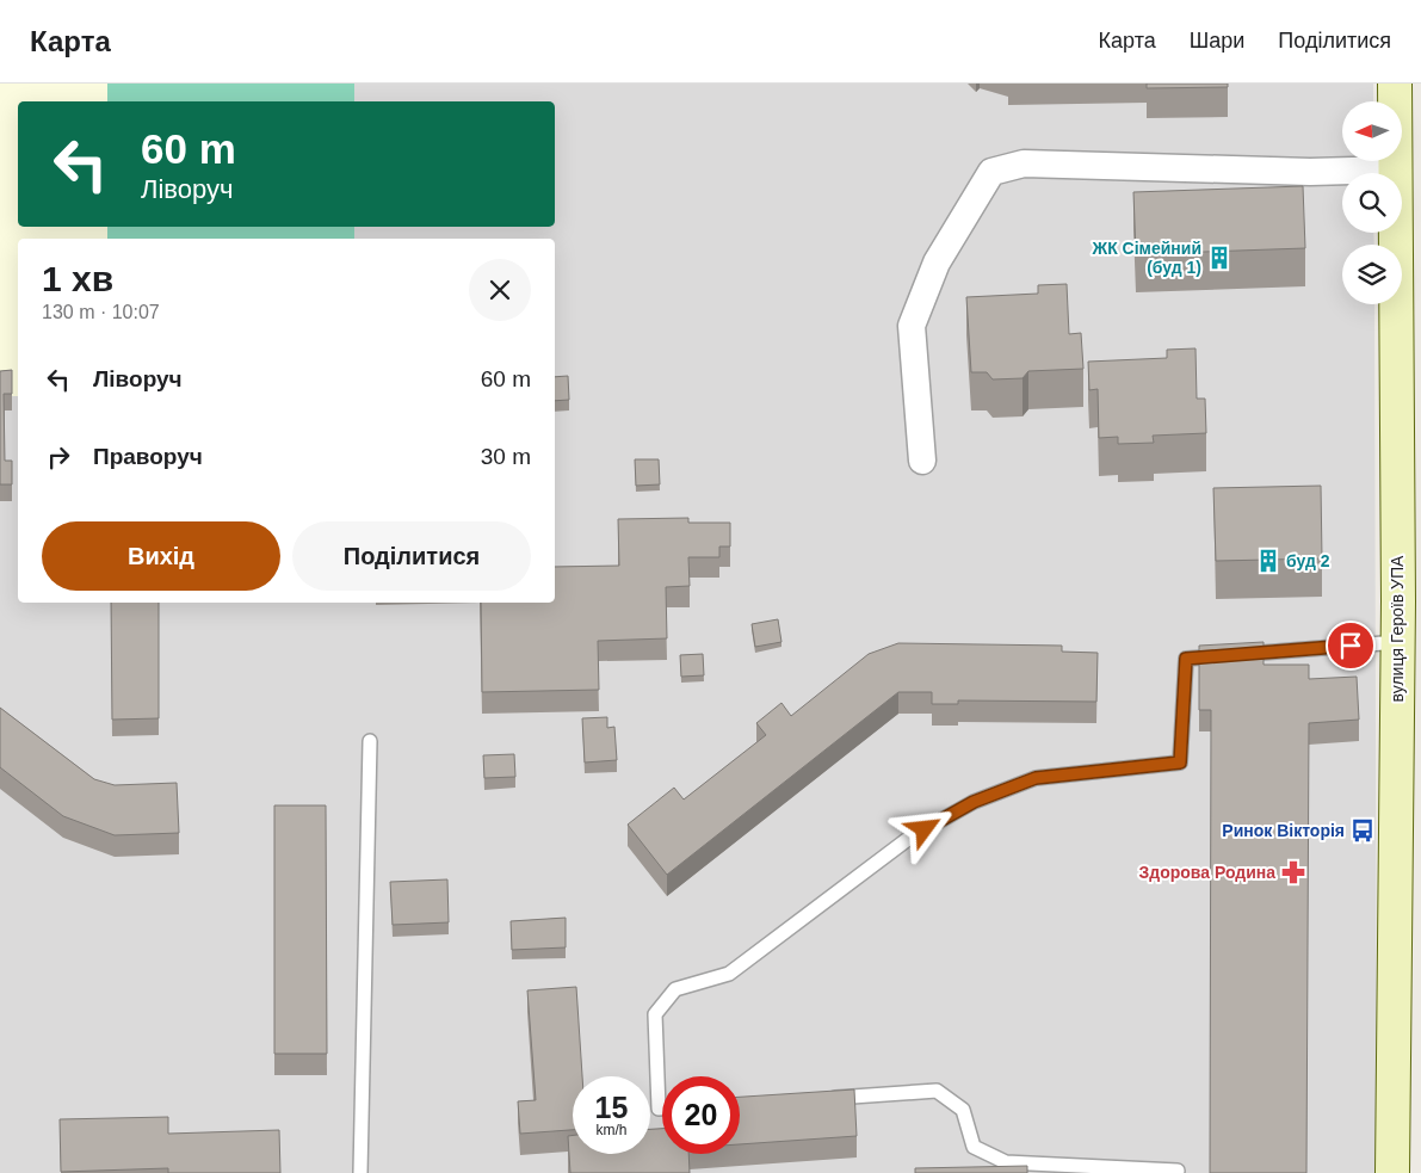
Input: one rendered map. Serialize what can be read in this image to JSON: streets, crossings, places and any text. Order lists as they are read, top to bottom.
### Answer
{
  "streets": {
    "street": ["вулиця Героїв УПА"]
  },
  "places": {
    "building": ["ЖК Сімейний (буд 1)", "буд 2"],
    "bus stop": ["Ринок Вікторія"],
    "pharmacy": ["Здорова Родина"]
  },
  "north": "left",
  "page": {
    "header": "Карта",
    "nav": ["Карта", "Шари", "Поділитися"],
    "turn": ["60 m", "Ліворуч"],
    "heading": ["1 хв", "130 m · 10:07"],
    "list": [
      {
        "name": "Ліворуч",
        "value": "60 m"
      },
      {
        "name": "Праворуч",
        "value": "30 m"
      }
    ],
    "buttons": ["Вихід", "Поділитися"],
    "speed": "15 km/h",
    "limit": "20"
  }
}
